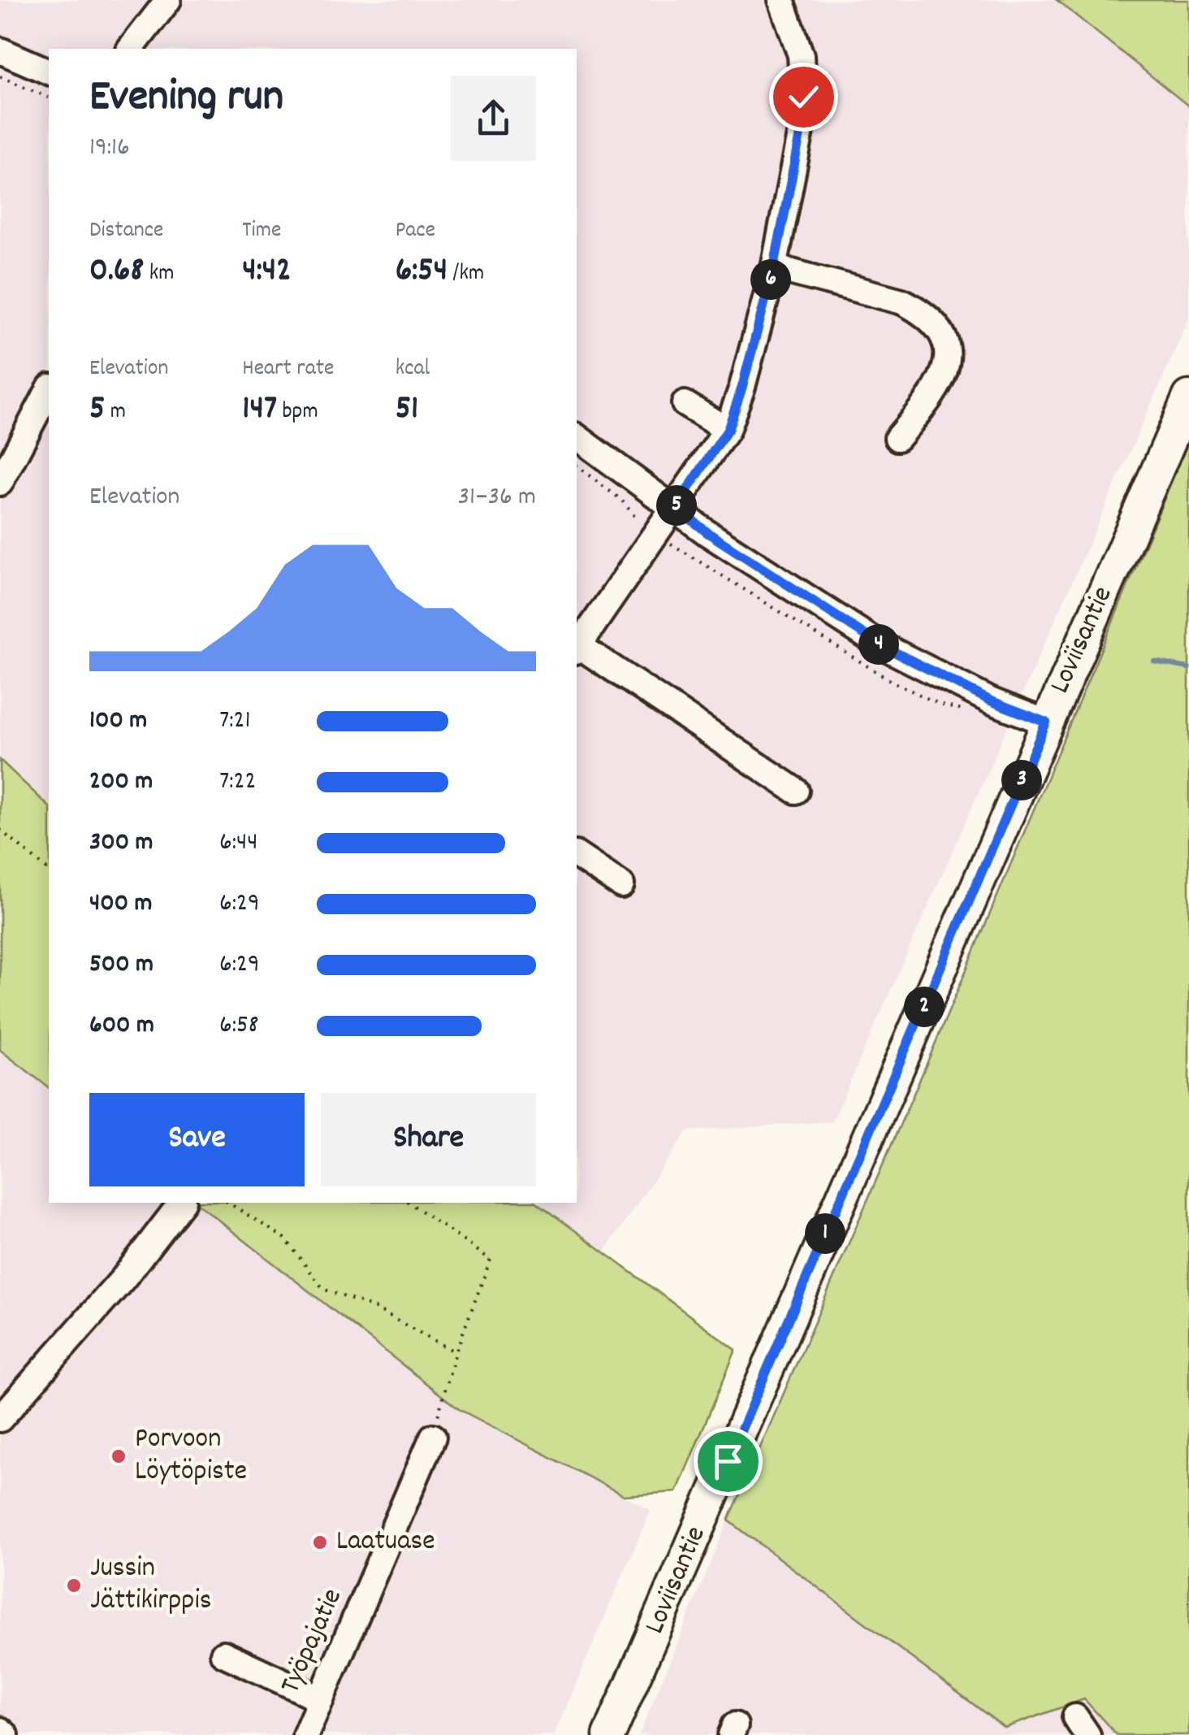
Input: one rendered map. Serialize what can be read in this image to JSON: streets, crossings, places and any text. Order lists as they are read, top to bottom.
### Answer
{
  "streets": {
    "main road": ["Loviisantie"],
    "street": ["Työpajatie"]
  },
  "places": ["Porvoon Löytöpiste", "Laatuase", "Jussin Jättikirppis"],
  "page": {
    "heading": ["Evening run", "19:16"],
    "stats": [
      ["Distance", "0.68 km"],
      ["Time", "4:42"],
      ["Pace", "6:54 /km"],
      ["Elevation", "5 m"],
      ["Heart rate", "147 bpm"],
      ["kcal", "51"]
    ],
    "pins": [
      "6",
      "5",
      "4",
      "3",
      "2",
      "1"
    ],
    "chart": ["Elevation", "31–36 m"],
    "list": [
      {
        "name": "100 m",
        "note": "7:21"
      },
      {
        "name": "200 m",
        "note": "7:22"
      },
      {
        "name": "300 m",
        "note": "6:44"
      },
      {
        "name": "400 m",
        "note": "6:29"
      },
      {
        "name": "500 m",
        "note": "6:29"
      },
      {
        "name": "600 m",
        "note": "6:58"
      }
    ],
    "buttons": ["Save", "Share"]
  }
}
